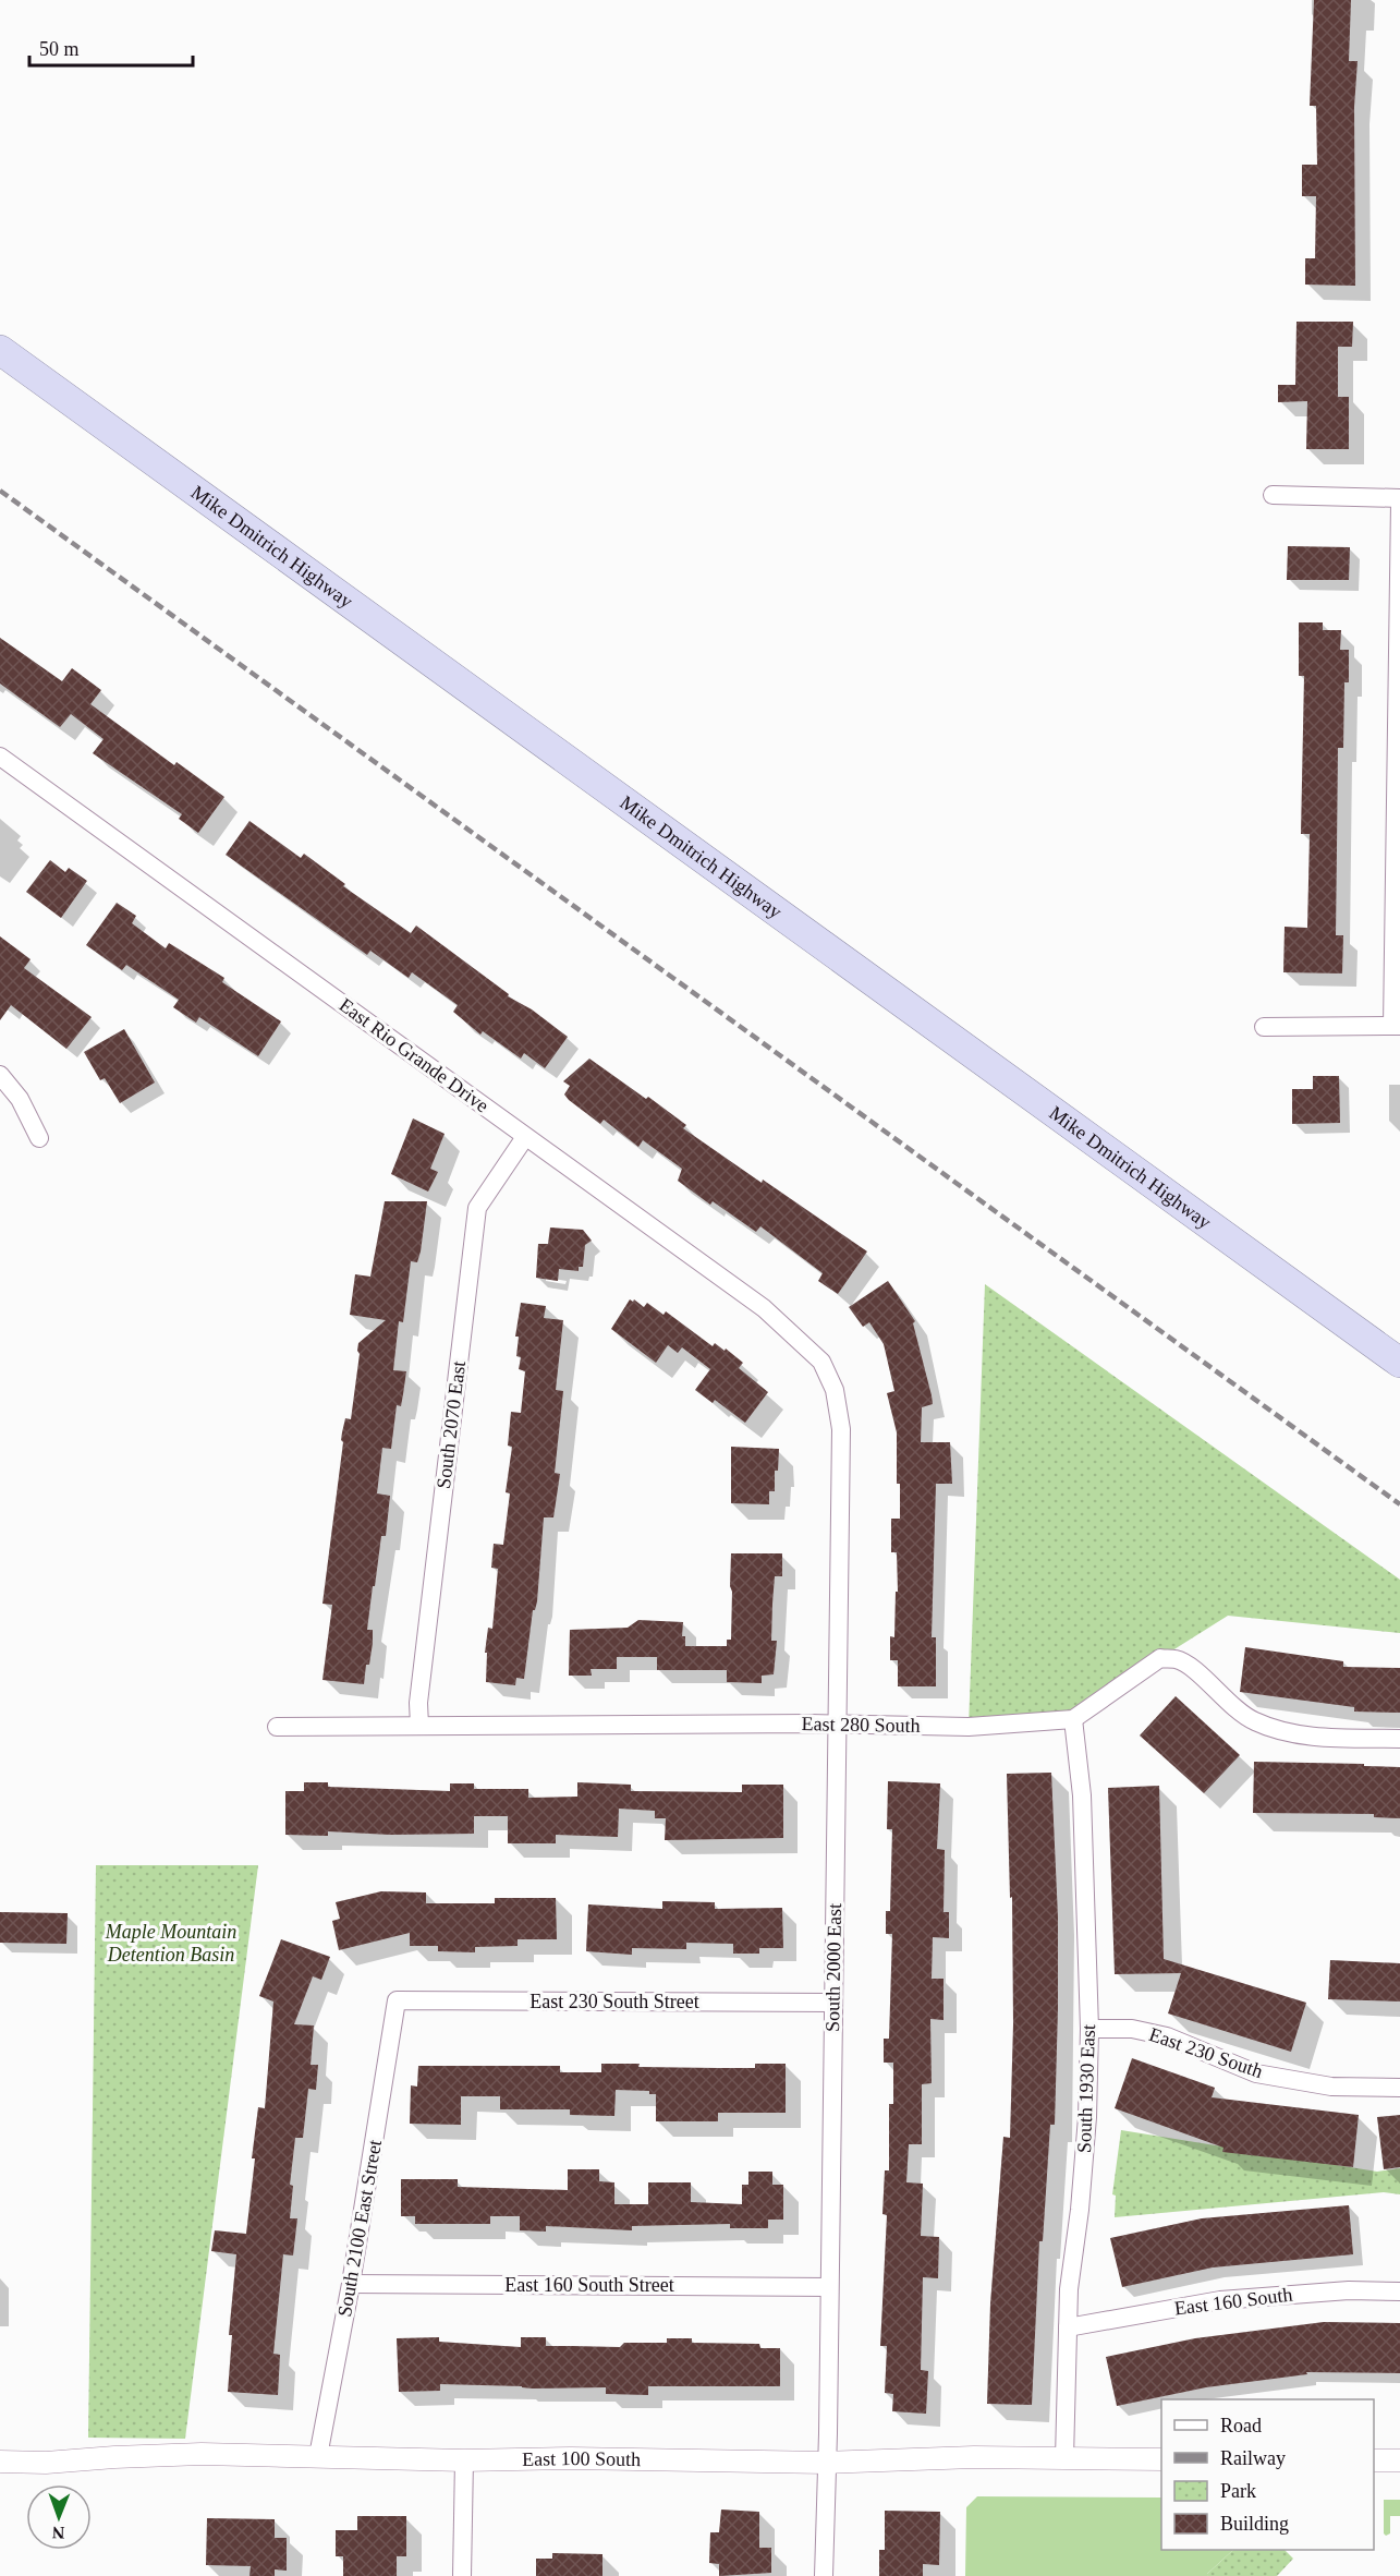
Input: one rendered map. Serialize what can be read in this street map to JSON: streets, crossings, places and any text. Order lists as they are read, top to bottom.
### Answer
{
  "streets": {
    "highway": ["Mike Dmitrich Highway"],
    "street": [
      "East Rio Grande Drive",
      "South 2070 East",
      "East 280 South",
      "South 2000 East",
      "East 230 South Street",
      "East 230 South",
      "South 1930 East",
      "South 2100 East Street",
      "East 160 South Street",
      "East 160 South",
      "East 100 South"
    ]
  },
  "crossings": [
    ["East Rio Grande Drive", "South 2070 East"],
    ["East Rio Grande Drive", "South 2000 East"],
    ["South 2070 East", "East 280 South"],
    ["East 280 South", "South 2000 East"],
    ["East 280 South", "South 1930 East"],
    ["South 2000 East", "East 230 South Street"],
    ["South 2000 East", "East 160 South Street"],
    ["South 2000 East", "East 100 South"],
    ["East 230 South Street", "South 2100 East Street"],
    ["East 230 South", "South 1930 East"],
    ["South 1930 East", "East 160 South"],
    ["South 1930 East", "East 100 South"],
    ["South 2100 East Street", "East 160 South Street"],
    ["South 2100 East Street", "East 100 South"]
  ],
  "parks": ["Maple Mountain Detention Basin"],
  "legend": [
    "Road",
    "Railway",
    "Park",
    "Building"
  ],
  "scale_bar": "50 m",
  "north": "bottom"
}
